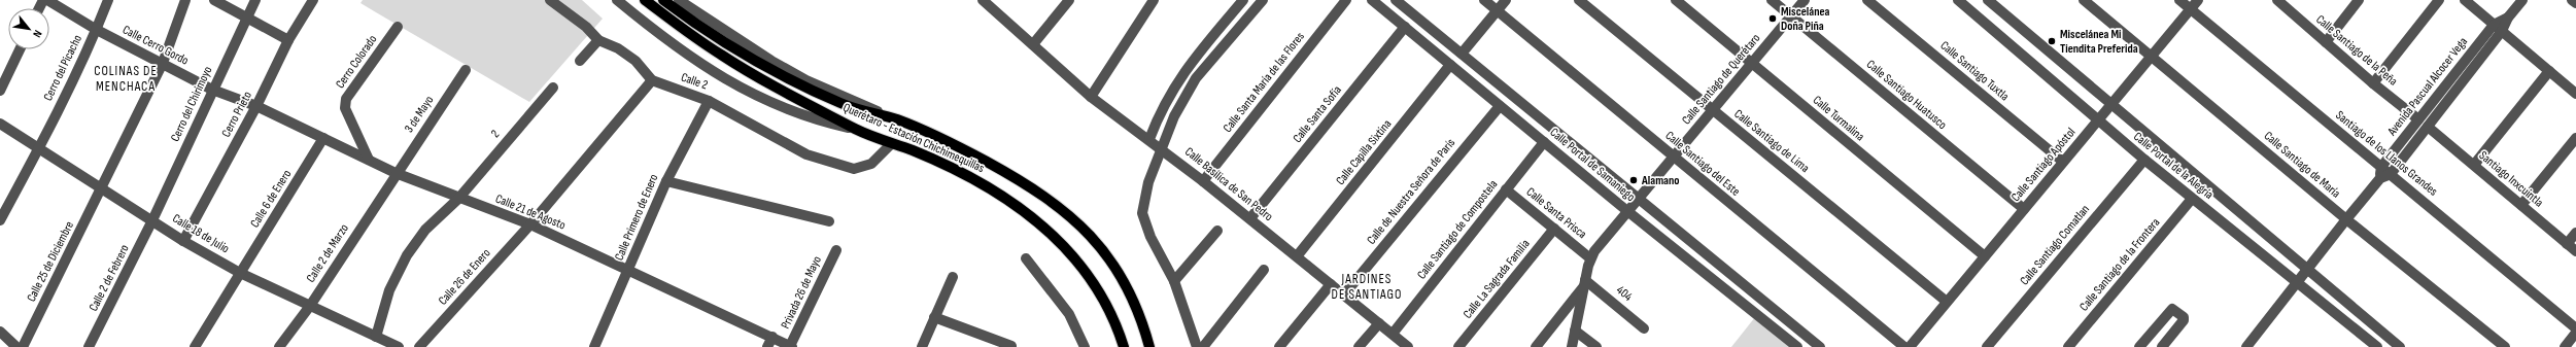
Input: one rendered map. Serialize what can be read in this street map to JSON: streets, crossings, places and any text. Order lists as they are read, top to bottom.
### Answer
{
  "streets": {
    "main road": ["Querétaro - Estación Chichimequillas"],
    "street": [
      "Calle Cerro Gordo",
      "Calle Santiago de la Peña",
      "Cerro Colorado",
      "Cerro del Picacho",
      "Calle Santiago Tuxtla",
      "Calle Santiago de Querétaro",
      "Calle 2",
      "Calle Santa María de las Flores",
      "Avenida Pascual Alcocer Vega",
      "Calle Santiago Huatusco",
      "Cerro del Chirimoyo",
      "Cerro Prieto",
      "3 de Mayo",
      "Calle Santa Sofía",
      "Calle Turmalina",
      "2",
      "Calle Santiago de Lima",
      "Calle Capilla Sixtina",
      "Santiago de los Llanos Grandes",
      "Calle Santiago del Este",
      "Calle Portal de Samaniego",
      "Calle Santiago Apóstol",
      "Calle Santiago de María",
      "Calle Portal de la Alegría",
      "Santiago Inxcuintla",
      "Calle Basílica de San Pedro",
      "Calle de Nuestra Señora de París",
      "Calle 6 de Enero",
      "Calle 21 de Agosto",
      "Calle Santa Prisca",
      "Calle Primero de Enero",
      "Calle Santiago de Compostela",
      "Calle 18 de Julio",
      "Calle Santiago Comatlan",
      "Calle 2 de Marzo",
      "Calle 25 de Diciembre",
      "Calle Santiago de la Frontera",
      "Calle 26 de Enero",
      "Calle 2 de Febrero",
      "Calle La Sagrada Familia",
      "Privada 26 de Mayo",
      "404"
    ]
  },
  "crossings": [
    ["Calle Cerro Gordo", "Cerro del Picacho"],
    ["Calle Cerro Gordo", "Cerro del Chirimoyo"],
    ["Calle Cerro Gordo", "Cerro Prieto"],
    ["Calle Cerro Gordo", "Calle 21 de Agosto"],
    ["Calle Cerro Gordo", "Calle 25 de Diciembre"],
    ["Calle Santiago de la Peña", "Avenida Pascual Alcocer Vega"],
    ["Cerro Colorado", "Calle 21 de Agosto"],
    ["Cerro del Picacho", "Calle 18 de Julio"],
    ["Calle Santiago Tuxtla", "Calle Santiago Apóstol"],
    ["Calle Santiago de Querétaro", "Calle Santiago Huatusco"],
    ["Calle Santiago de Querétaro", "Calle Turmalina"],
    ["Calle Santiago de Querétaro", "Calle Santiago de Lima"],
    ["Calle Santiago de Querétaro", "Calle Santiago del Este"],
    ["Calle Santiago de Querétaro", "Calle Portal de Samaniego"],
    ["Calle Santiago de Querétaro", "Calle Santa Prisca"],
    ["Calle Santiago de Querétaro", "404"],
    ["Calle 2", "Querétaro - Estación Chichimequillas"],
    ["Calle 2", "Calle Primero de Enero"],
    ["Calle Santa María de las Flores", "Calle Basílica de San Pedro"],
    ["Avenida Pascual Alcocer Vega", "Santiago de los Llanos Grandes"],
    ["Avenida Pascual Alcocer Vega", "Calle Santiago de María"],
    ["Avenida Pascual Alcocer Vega", "Calle Portal de la Alegría"],
    ["Avenida Pascual Alcocer Vega", "Santiago Inxcuintla"],
    ["Calle Santiago Huatusco", "Calle Santiago Apóstol"],
    ["Cerro del Chirimoyo", "Calle 18 de Julio"],
    ["Cerro del Chirimoyo", "Calle 2 de Febrero"],
    ["Cerro Prieto", "Calle 21 de Agosto"],
    ["Cerro Prieto", "Calle 18 de Julio"],
    ["3 de Mayo", "Calle 21 de Agosto"],
    ["3 de Mayo", "Calle 2 de Marzo"],
    ["Calle Santa Sofía", "Calle Portal de Samaniego"],
    ["Calle Santa Sofía", "Calle Basílica de San Pedro"],
    ["Calle Turmalina", "Calle Santiago Apóstol"],
    ["2", "Calle 21 de Agosto"],
    ["2", "Calle 18 de Julio"],
    ["Calle Santiago de Lima", "Calle Santiago Apóstol"],
    ["Calle Capilla Sixtina", "Calle Portal de Samaniego"],
    ["Calle Capilla Sixtina", "Calle Basílica de San Pedro"],
    ["Santiago de los Llanos Grandes", "Calle Santiago Apóstol"],
    ["Calle Portal de Samaniego", "Calle de Nuestra Señora de París"],
    ["Calle Portal de Samaniego", "Calle Santiago de Compostela"],
    ["Calle Santiago Apóstol", "Calle Santiago de María"],
    ["Calle Santiago Apóstol", "Calle Portal de la Alegría"],
    ["Calle Portal de la Alegría", "Calle Santiago Comatlan"],
    ["Calle Portal de la Alegría", "Calle Santiago de la Frontera"],
    ["Calle Basílica de San Pedro", "Calle de Nuestra Señora de París"],
    ["Calle Basílica de San Pedro", "Calle Santiago de Compostela"],
    ["Calle 6 de Enero", "Calle 21 de Agosto"],
    ["Calle 6 de Enero", "Calle 18 de Julio"],
    ["Calle 21 de Agosto", "Calle Primero de Enero"],
    ["Calle 21 de Agosto", "Calle 2 de Marzo"],
    ["Calle 21 de Agosto", "Calle 26 de Enero"],
    ["Calle 21 de Agosto", "Privada 26 de Mayo"],
    ["Calle Santa Prisca", "Calle Santiago de Compostela"],
    ["Calle Santa Prisca", "Calle La Sagrada Familia"],
    ["Calle 18 de Julio", "Calle 2 de Marzo"],
    ["Calle 18 de Julio", "Calle 25 de Diciembre"],
    ["Calle 18 de Julio", "Calle 2 de Febrero"]
  ],
  "districts": ["COLINAS DE MENCHACA", "JARDINES DE SANTIAGO"],
  "places": ["Miscelánea Doña Piña", "Miscelánea Mi Tiendita Preferida", "Alamano"],
  "north": "bottom right"
}
